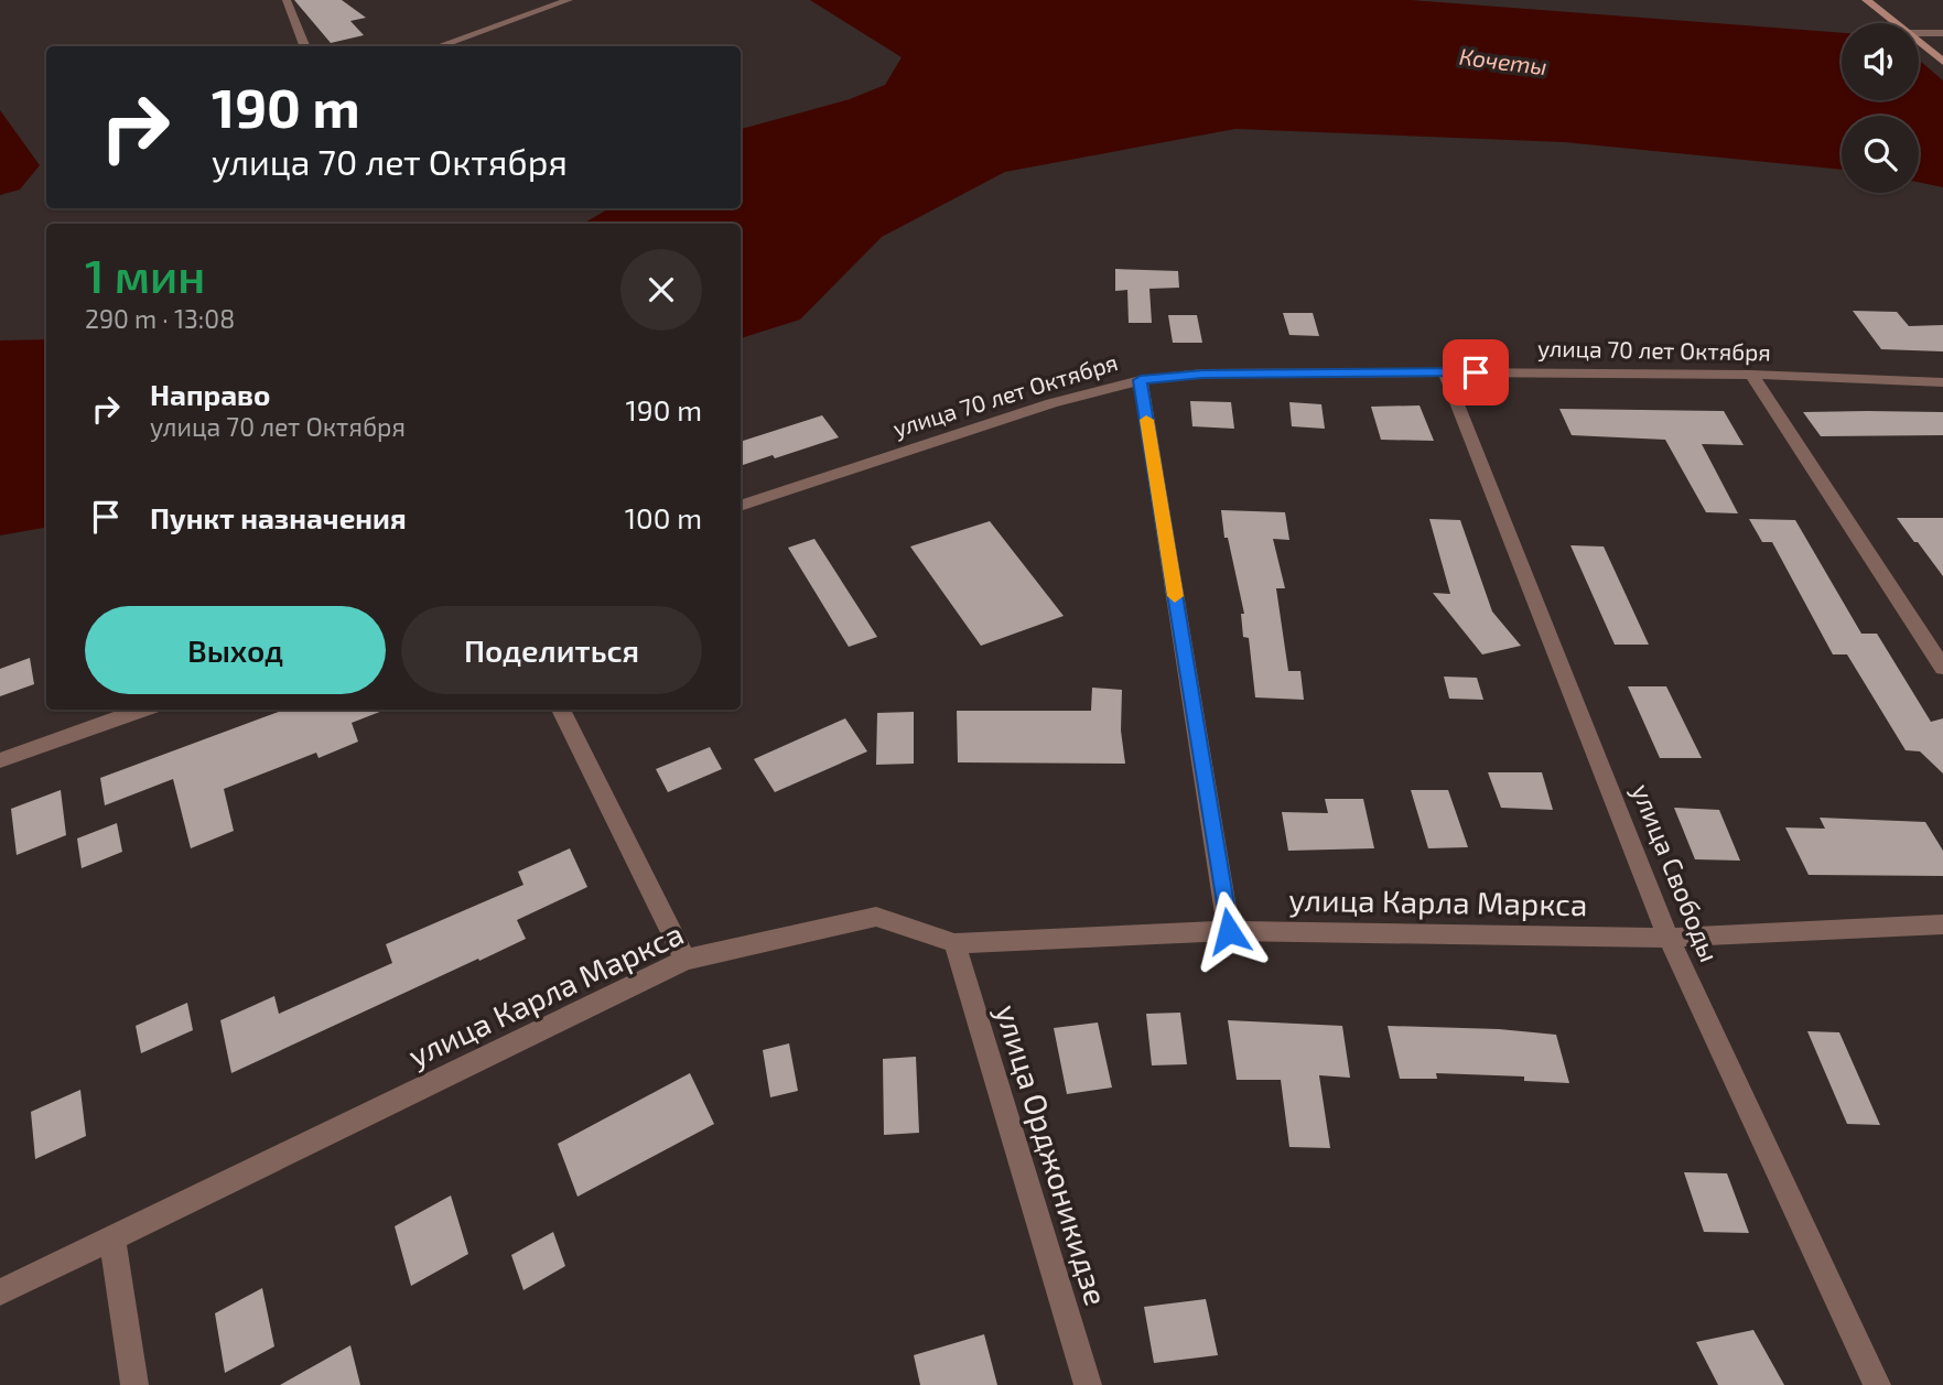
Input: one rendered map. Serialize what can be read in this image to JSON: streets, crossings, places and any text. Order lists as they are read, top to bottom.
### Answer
{
  "streets": {
    "street": [
      "улица 70 лет Октября",
      "улица Свободы",
      "улица Карла Маркса",
      "улица Орджоникидзе"
    ]
  },
  "crossings": [
    ["улица 70 лет Октября", "улица Свободы"],
    ["улица Свободы", "улица Карла Маркса"],
    ["улица Карла Маркса", "улица Орджоникидзе"]
  ],
  "water": ["Кочеты"],
  "page": {
    "turn": ["190 m", "улица 70 лет Октября"],
    "heading": ["1 мин", "290 m · 13:08"],
    "list": [
      {
        "name": "Направо",
        "note": "улица 70 лет Октября",
        "value": "190 m"
      },
      {
        "name": "Пункт назначения",
        "value": "100 m"
      }
    ],
    "buttons": ["Выход", "Поделиться"]
  }
}
